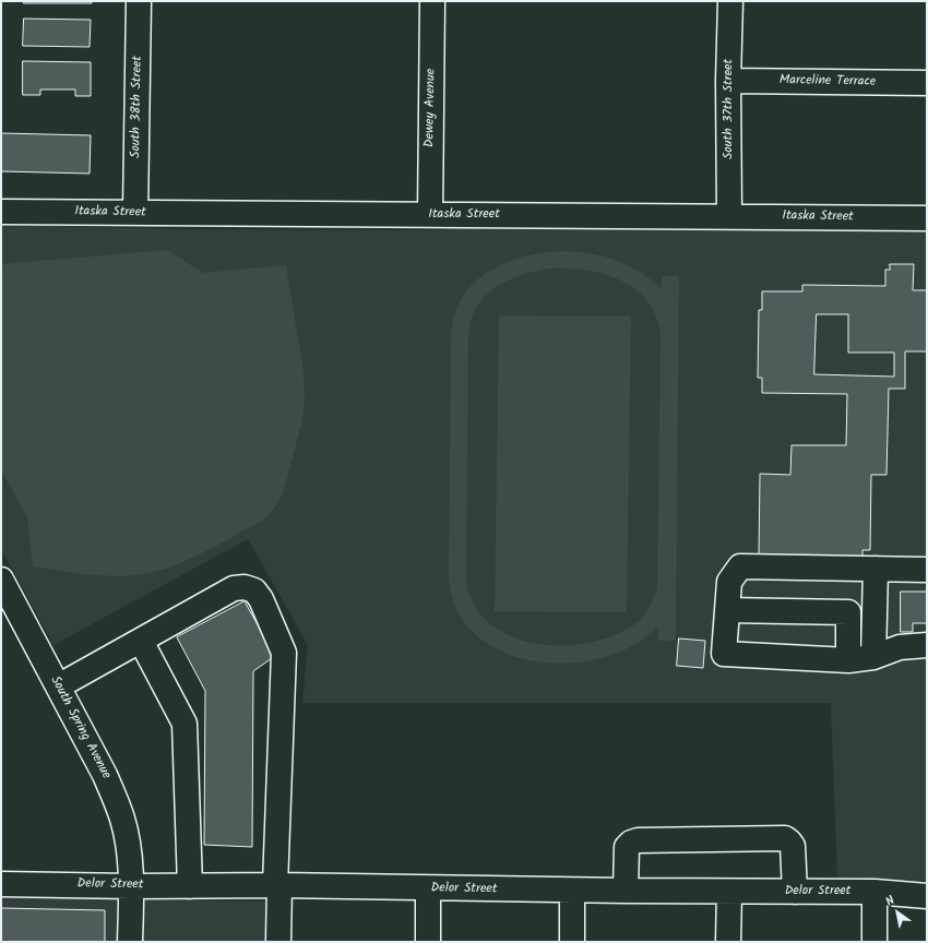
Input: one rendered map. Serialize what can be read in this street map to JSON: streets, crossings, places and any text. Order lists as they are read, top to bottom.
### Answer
{
  "streets": {
    "street": [
      "Marceline Terrace",
      "South 38th Street",
      "Dewey Avenue",
      "South 37th Street",
      "Itaska Street",
      "South Spring Avenue",
      "Delor Street"
    ]
  },
  "crossings": [
    ["Marceline Terrace", "South 37th Street"],
    ["South 38th Street", "Itaska Street"],
    ["Dewey Avenue", "Itaska Street"],
    ["South 37th Street", "Itaska Street"],
    ["South Spring Avenue", "Delor Street"]
  ],
  "north": "top left"
}
